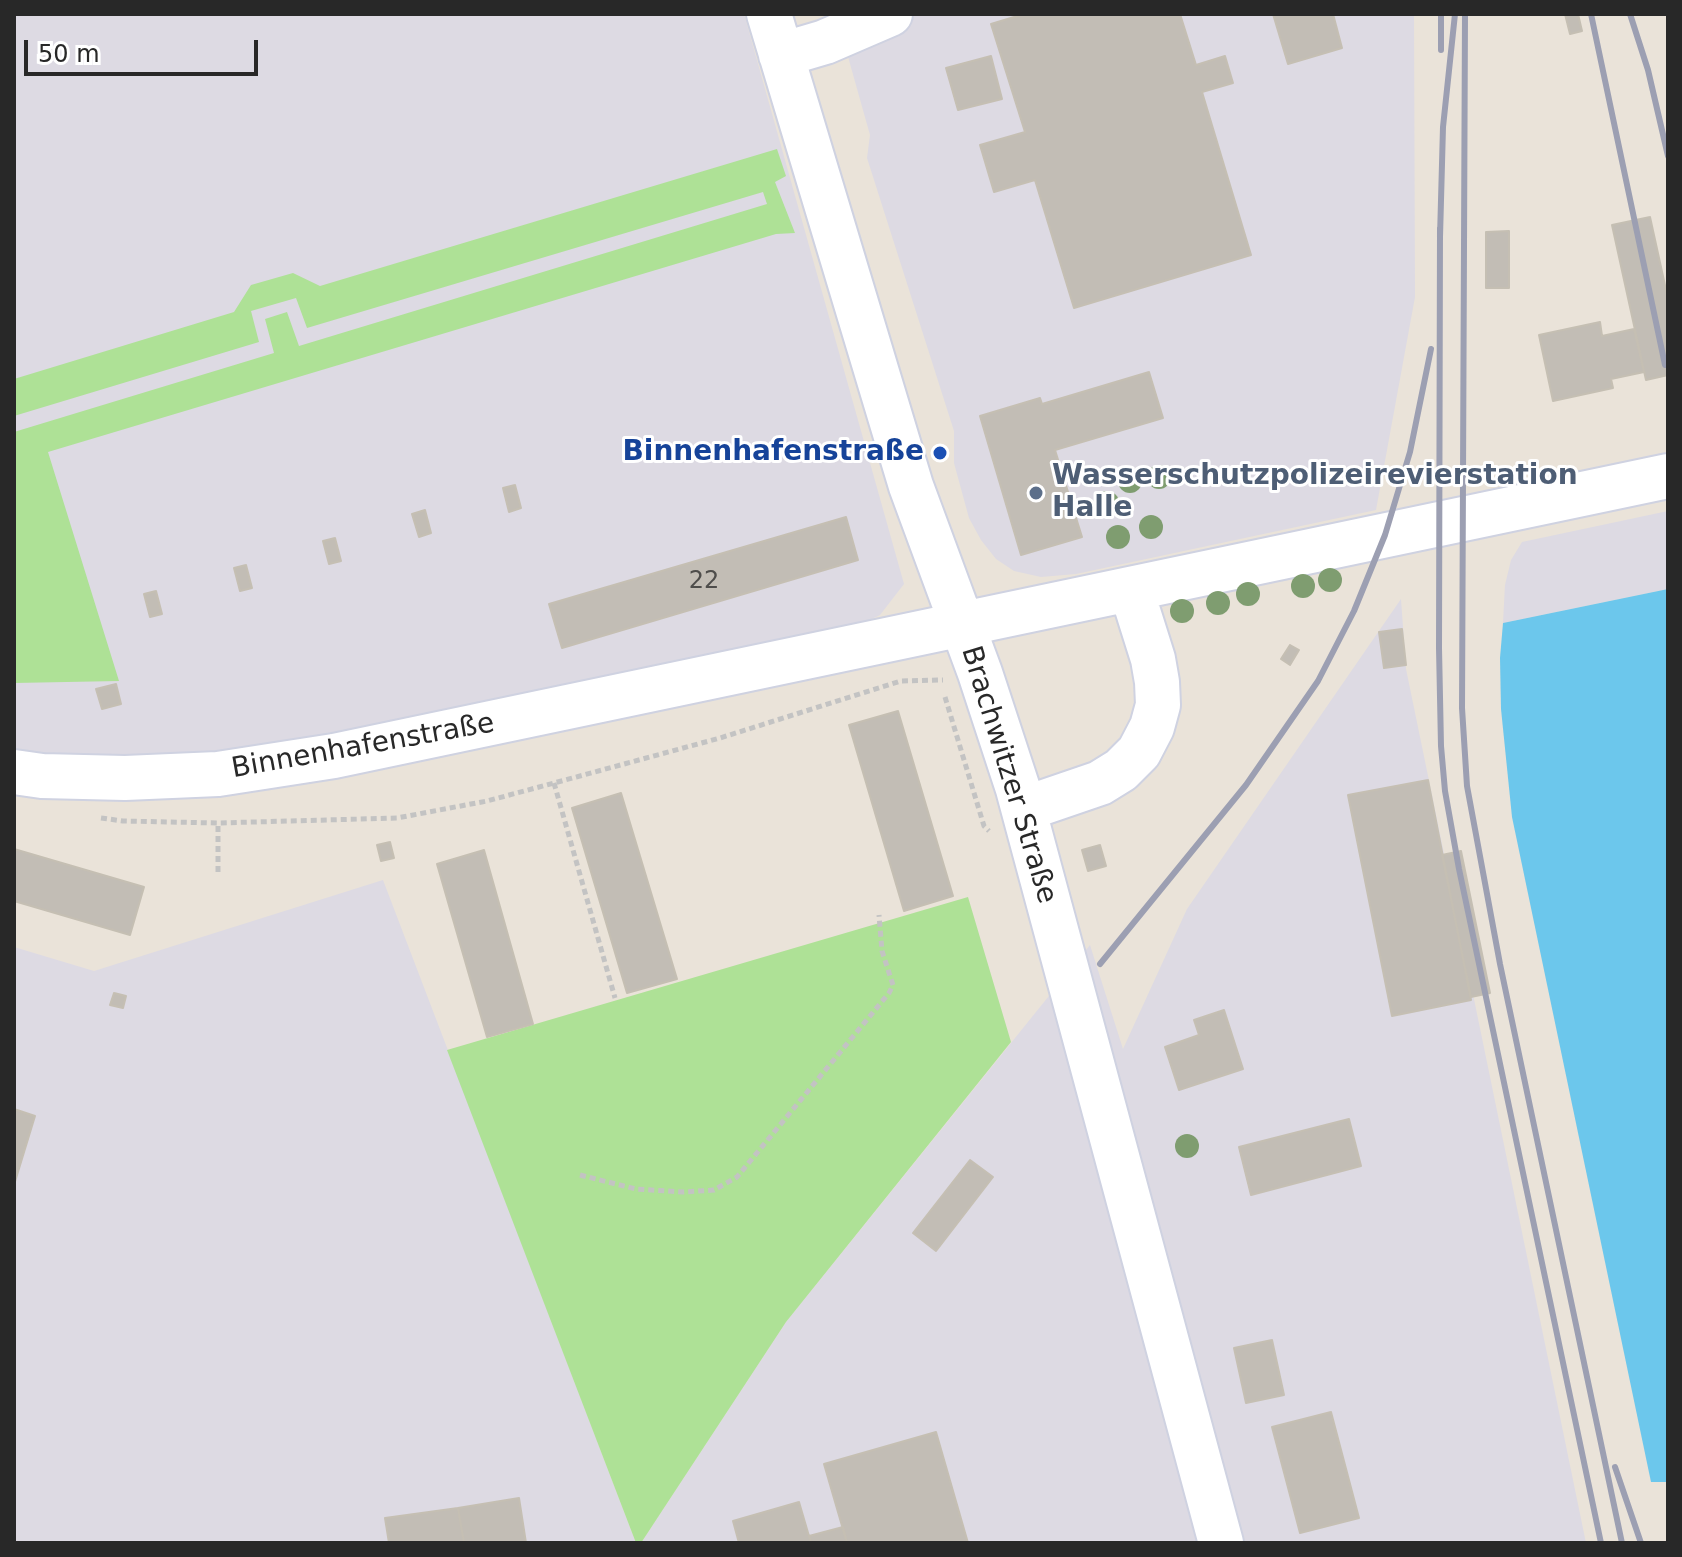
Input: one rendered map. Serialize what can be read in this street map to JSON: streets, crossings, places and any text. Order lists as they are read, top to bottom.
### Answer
{
  "streets": {
    "street": ["Binnenhafenstraße", "Brachwitzer Straße"]
  },
  "crossings": [
    ["Binnenhafenstraße", "Brachwitzer Straße"]
  ],
  "places": ["Binnenhafenstraße", "Wasserschutzpolizeirevierstation Halle"],
  "house_numbers": ["22"],
  "scale_bar": "50 m"
}
